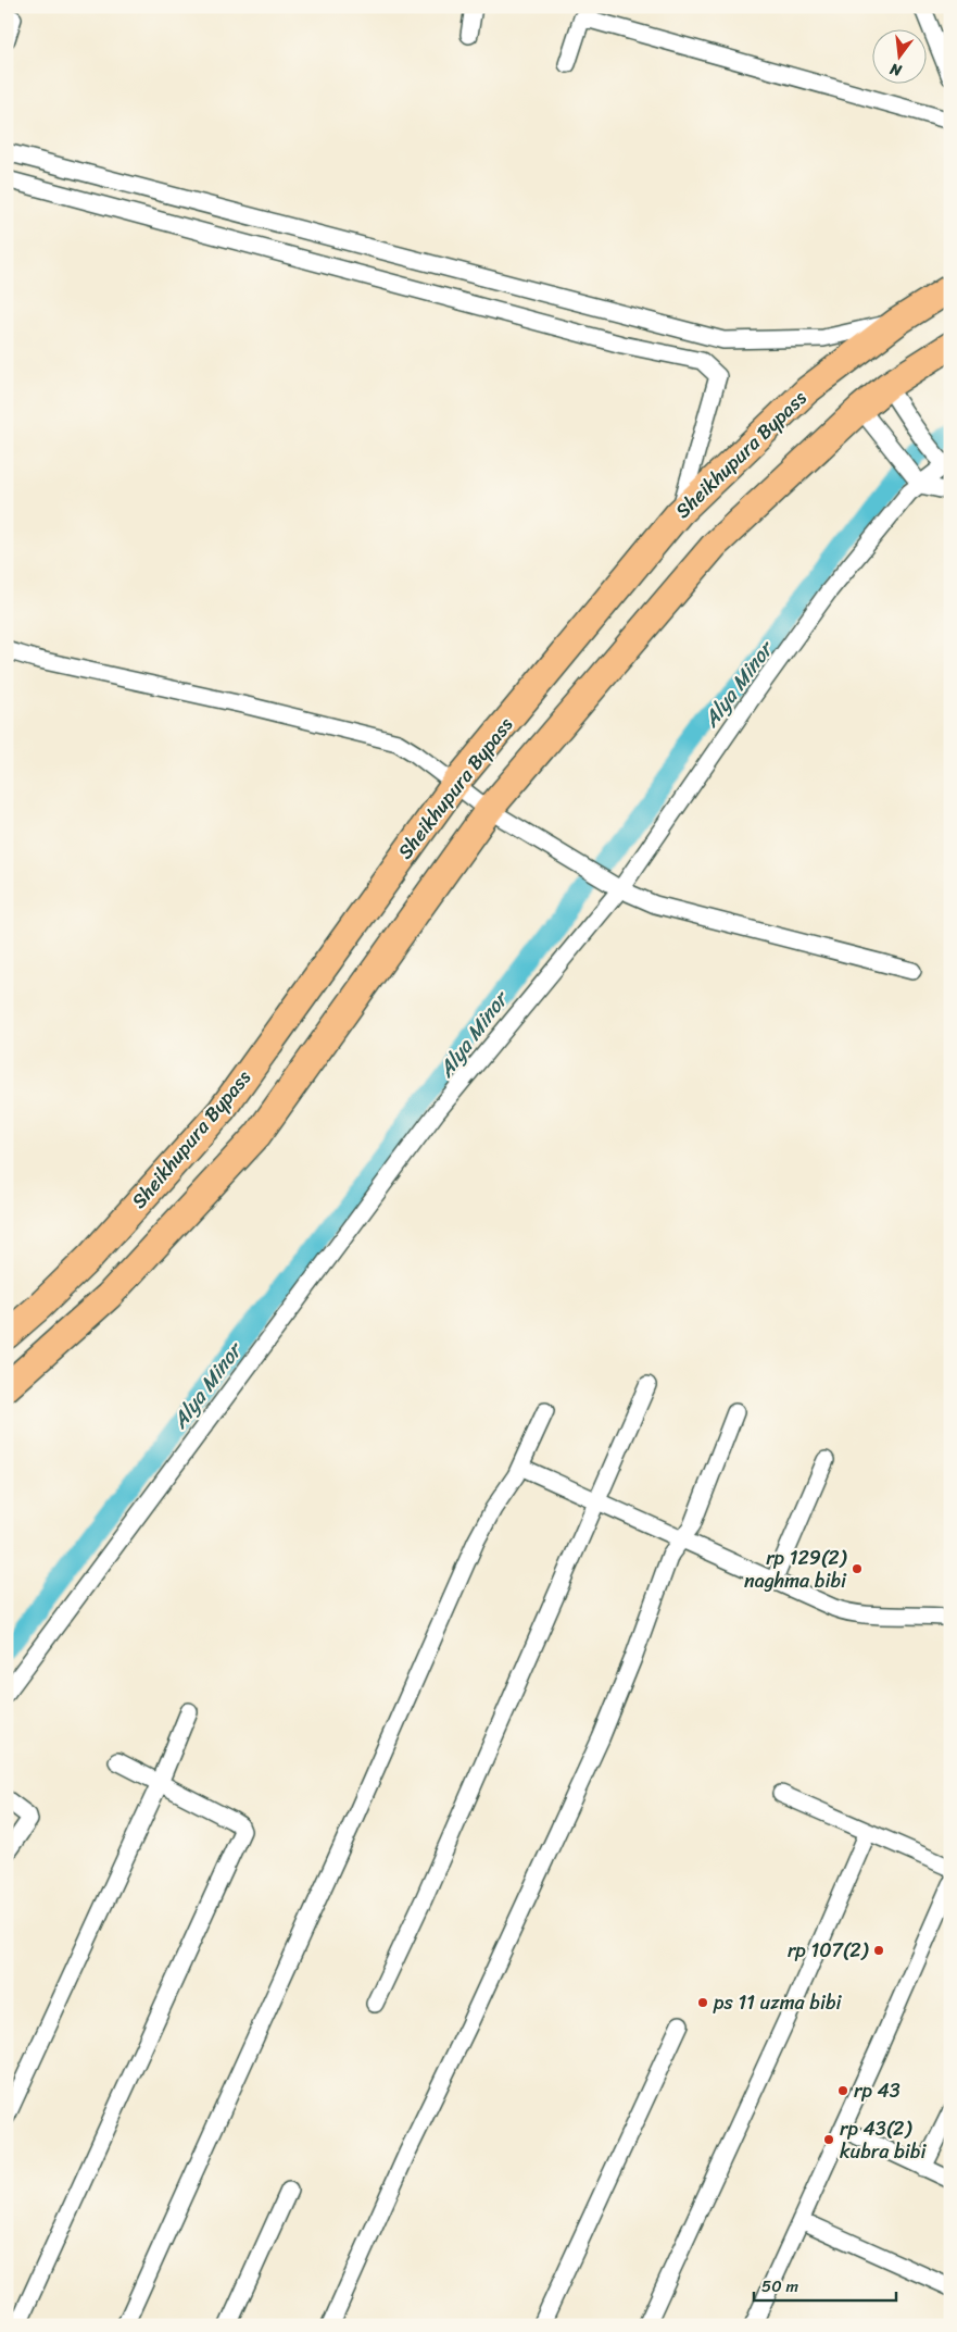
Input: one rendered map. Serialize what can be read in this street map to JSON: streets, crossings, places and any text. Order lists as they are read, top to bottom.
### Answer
{
  "streets": {
    "highway": ["Sheikhupura Bypass"]
  },
  "water": ["Alya Minor"],
  "places": [
    "rp 129(2) naghma bibi",
    "rp 107(2)",
    "ps 11 uzma bibi",
    "rp 43",
    "rp 43(2) kubra bibi"
  ],
  "scale_bar": "50 m",
  "north": "bottom"
}
